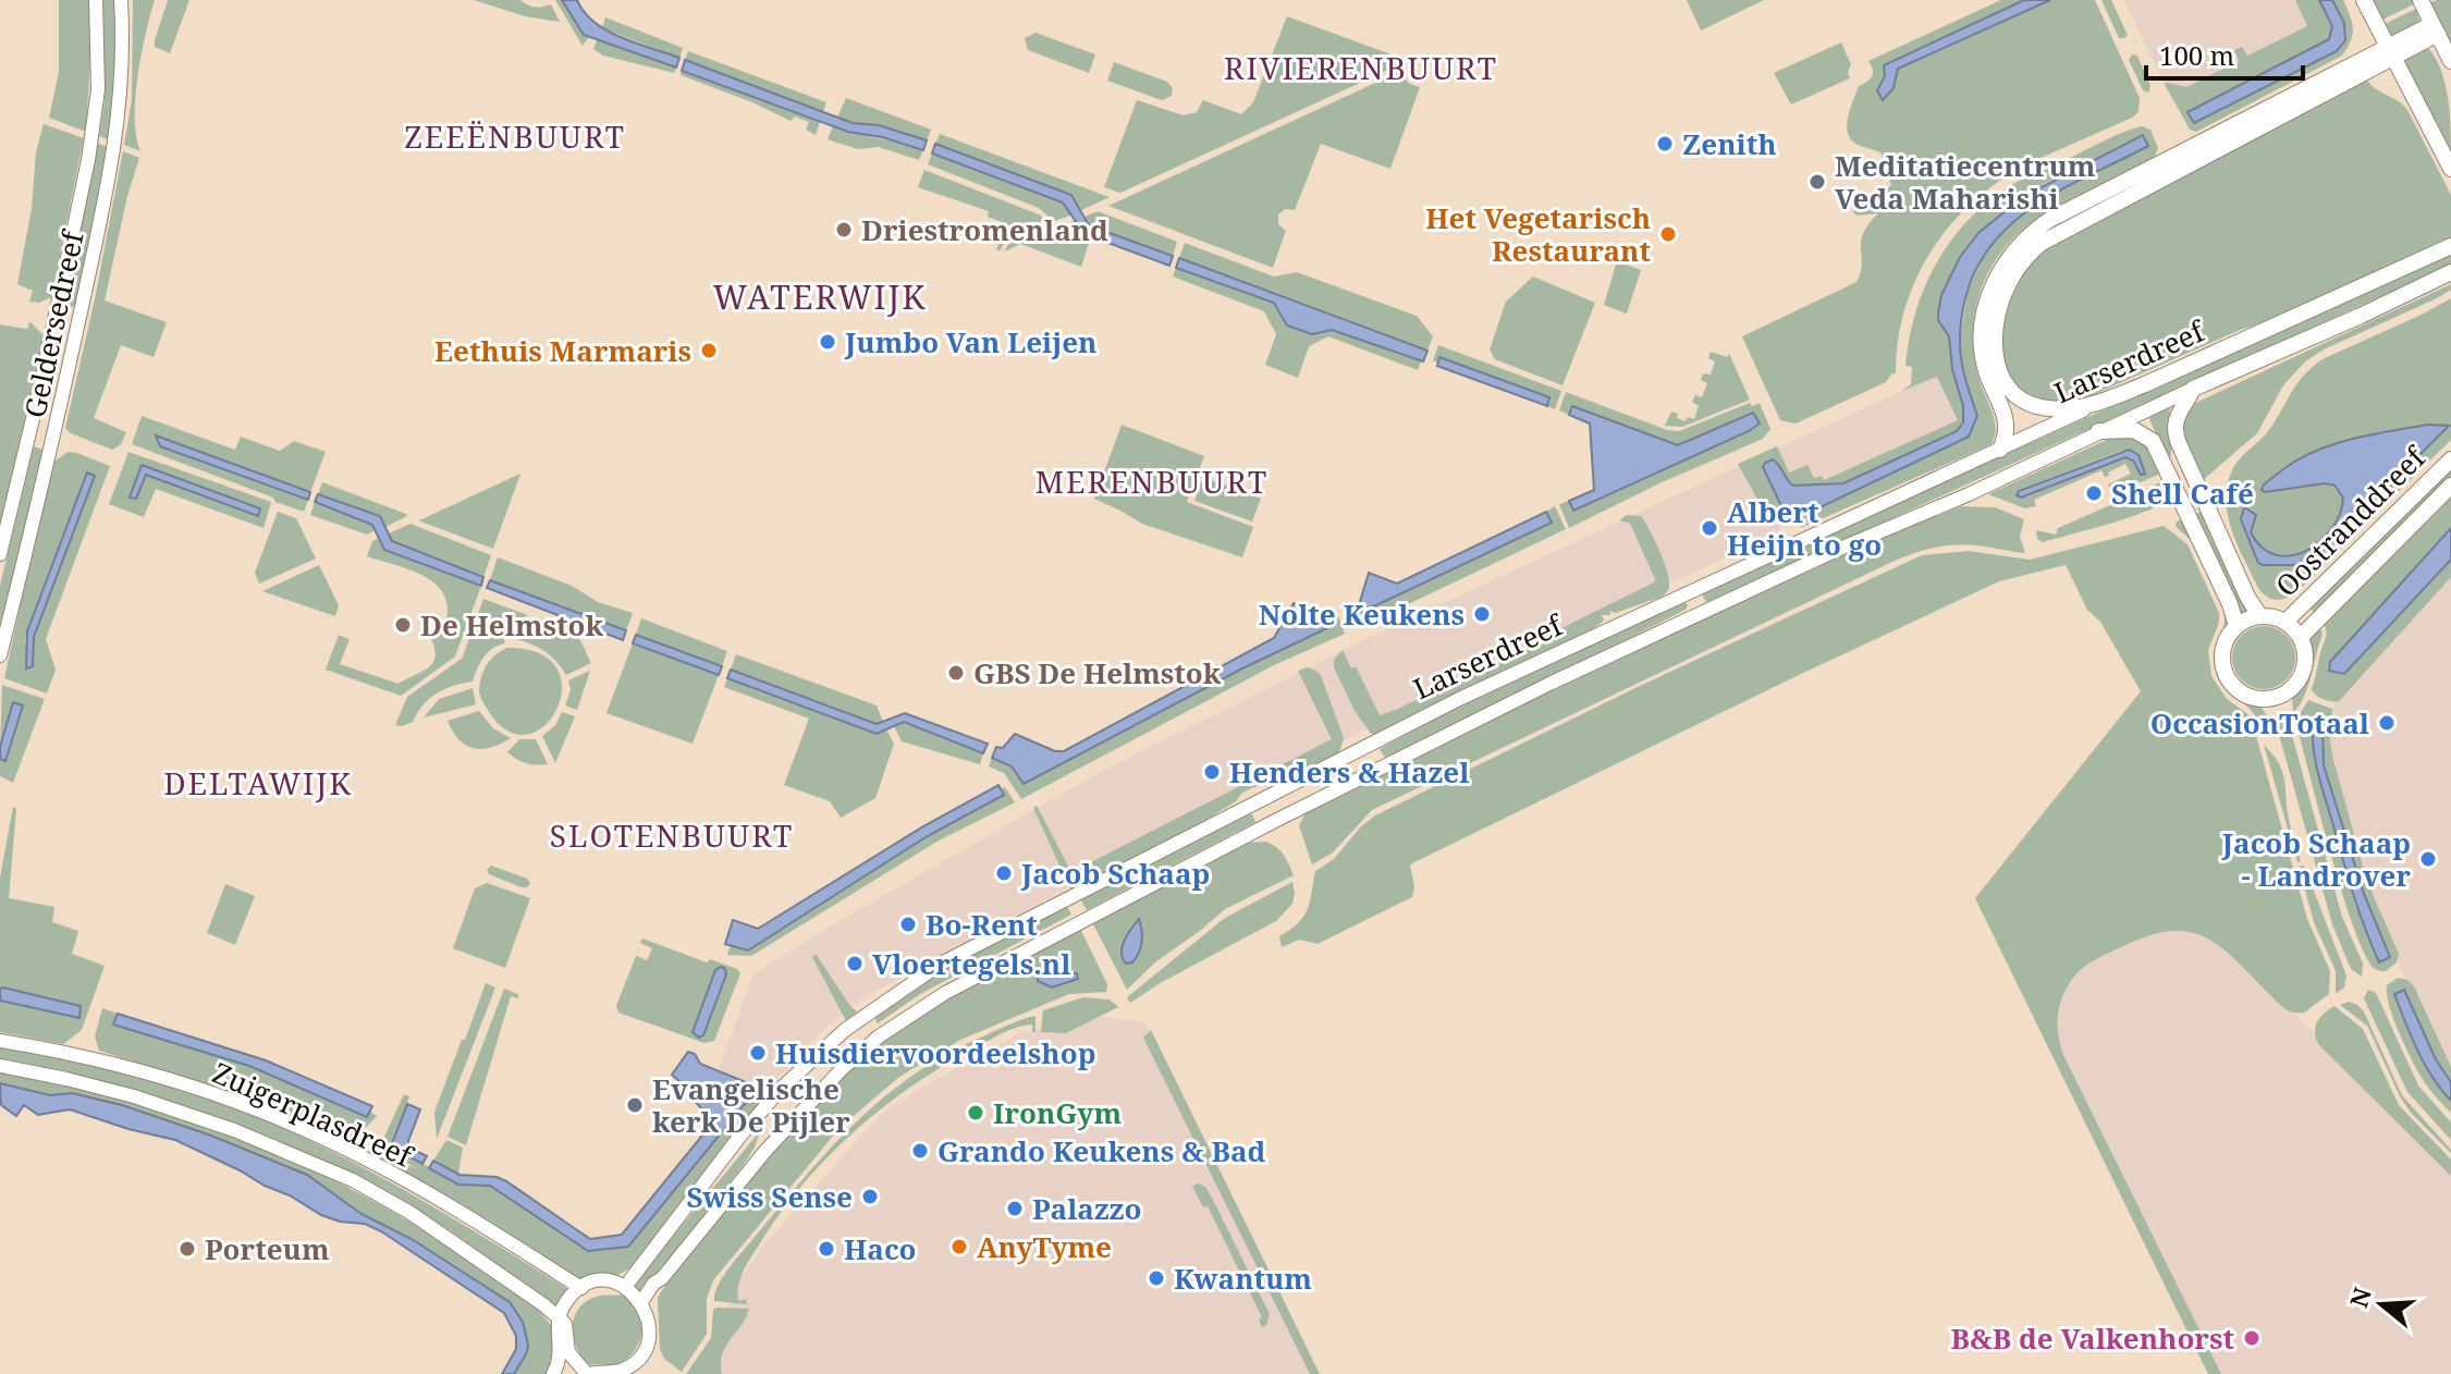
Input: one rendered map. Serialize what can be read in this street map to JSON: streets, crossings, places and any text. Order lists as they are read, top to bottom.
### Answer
{
  "streets": {
    "main road": [
      "Geldersedreef",
      "Larserdreef",
      "Oostranddreef",
      "Zuigerplasdreef"
    ]
  },
  "crossings": [
    ["Larserdreef", "Zuigerplasdreef"]
  ],
  "districts": [
    "RIVIERENBUURT",
    "ZEEËNBUURT",
    "WATERWIJK",
    "MERENBUURT",
    "DELTAWIJK",
    "SLOTENBUURT"
  ],
  "places": [
    "Zenith",
    "Meditatiecentrum Veda Maharishi",
    "Driestromenland",
    "Het Vegetarisch Restaurant",
    "Jumbo Van Leijen",
    "Eethuis Marmaris",
    "Shell Café",
    "Albert Heijn to go",
    "Nolte Keukens",
    "De Helmstok",
    "GBS De Helmstok",
    "OccasionTotaal",
    "Henders & Hazel",
    "Jacob Schaap - Landrover",
    "Jacob Schaap",
    "Bo-Rent",
    "Vloertegels.nl",
    "Huisdiervoordeelshop",
    "Evangelische kerk De Pijler",
    "IronGym",
    "Grando Keukens & Bad",
    "Swiss Sense",
    "Palazzo",
    "AnyTyme",
    "Porteum",
    "Haco",
    "Kwantum",
    "B&B de Valkenhorst"
  ],
  "scale_bar": "100 m",
  "north": "left"
}
